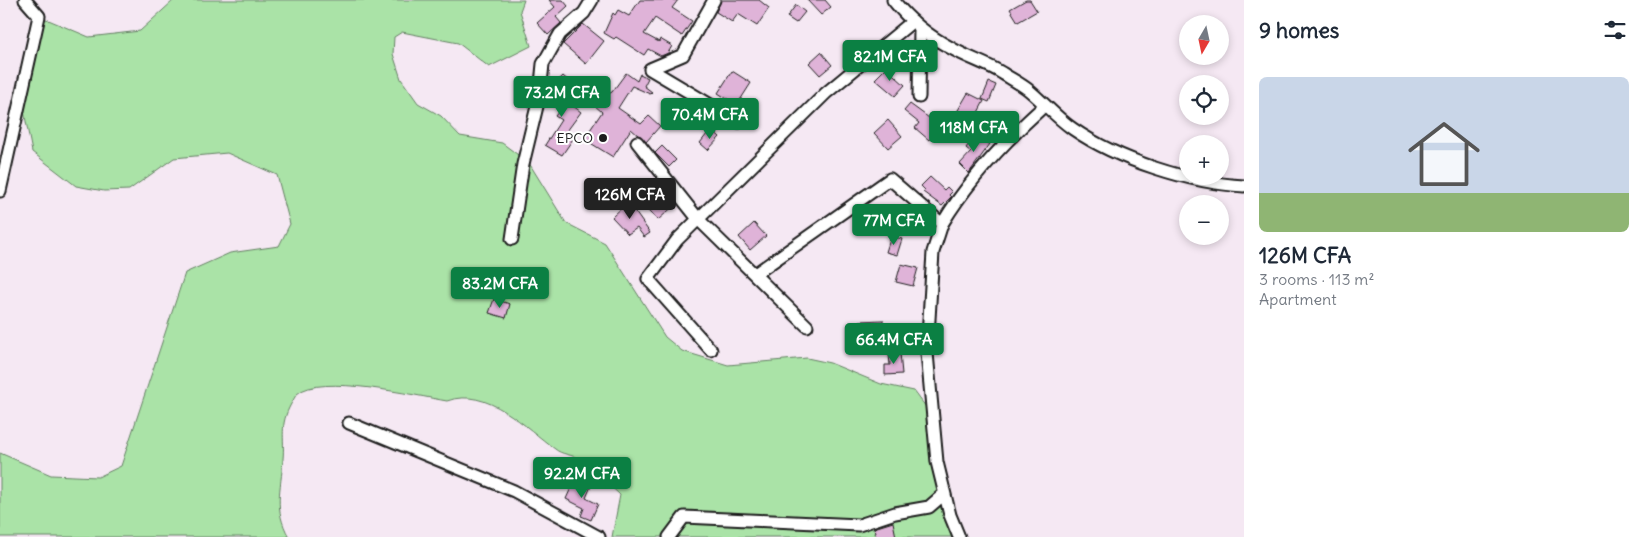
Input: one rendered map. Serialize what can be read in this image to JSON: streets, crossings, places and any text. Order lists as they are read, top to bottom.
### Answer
{
  "places": ["EPCO"],
  "north": "bottom",
  "page": {
    "heading": "9 homes",
    "map_buttons": ["+", "−"],
    "price": [
      "82.1M CFA",
      "73.2M CFA",
      "70.4M CFA",
      "118M CFA",
      "126M CFA",
      "77M CFA",
      "83.2M CFA",
      "66.4M CFA",
      "92.2M CFA"
    ],
    "list": [
      {
        "name": "126M CFA",
        "note": "3 rooms · 113 m² · Apartment"
      }
    ]
  }
}
